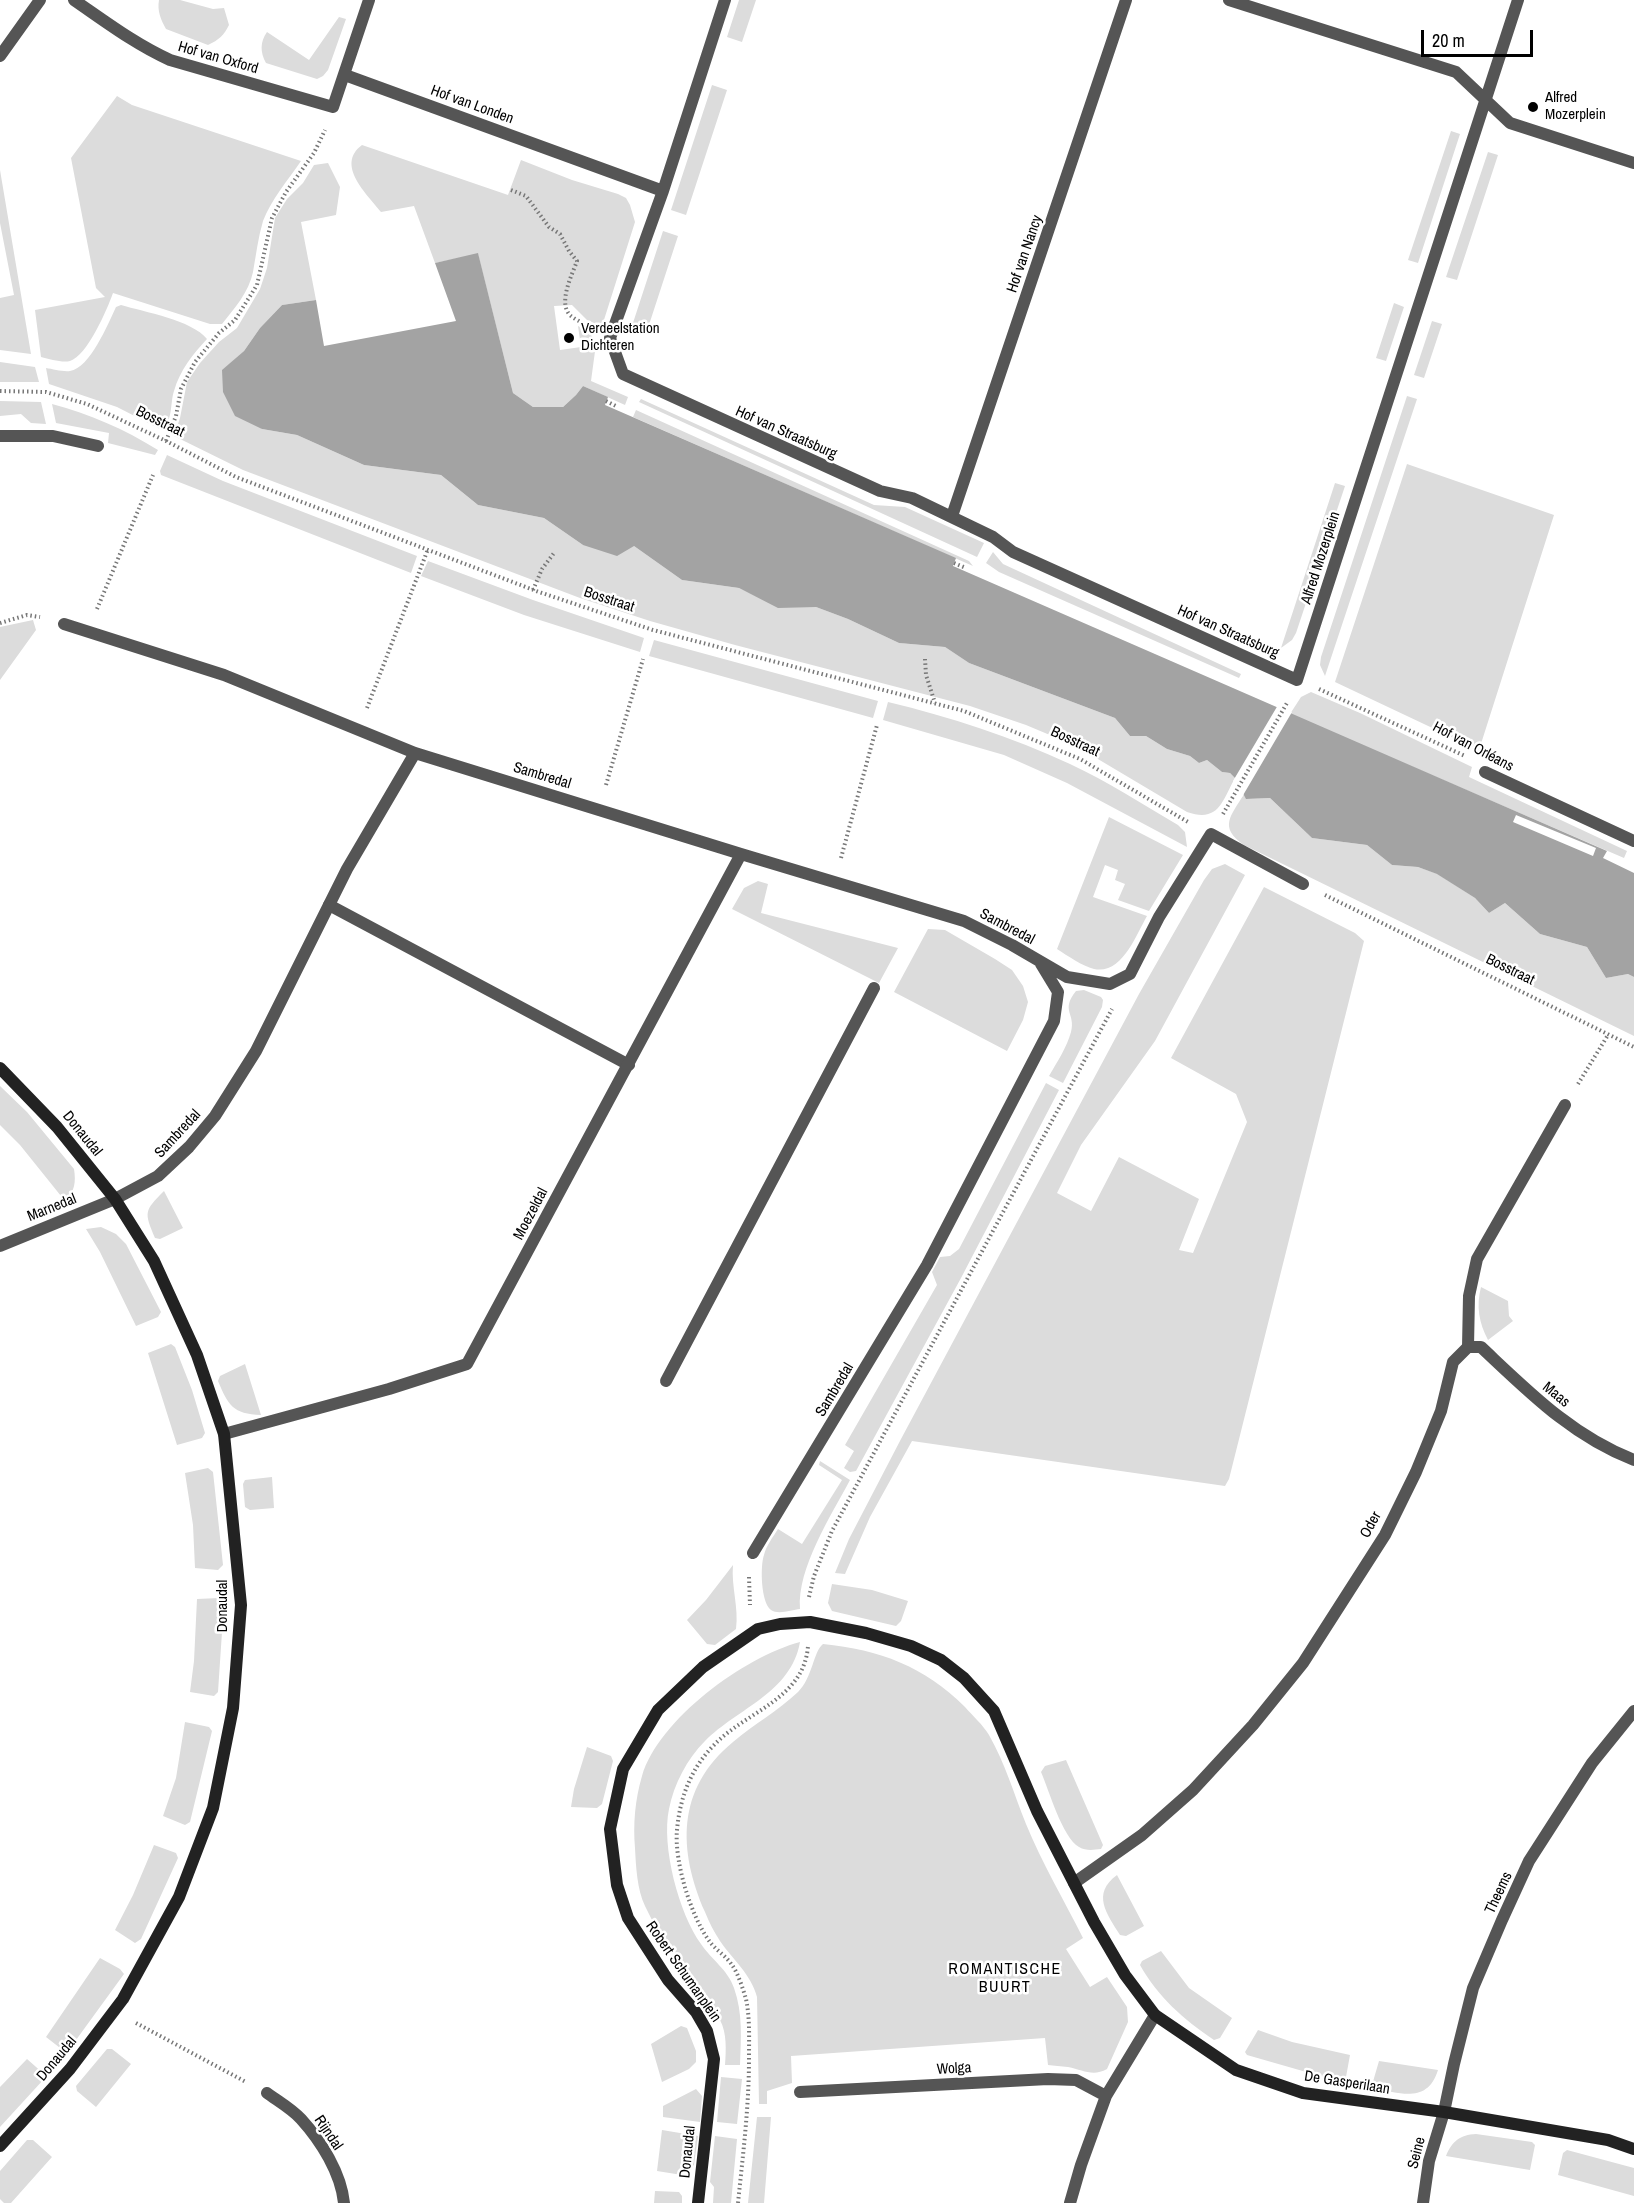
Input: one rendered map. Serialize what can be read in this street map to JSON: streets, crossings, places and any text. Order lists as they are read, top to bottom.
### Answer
{
  "streets": {
    "street": [
      "Hof van Oxford",
      "Hof van Londen",
      "Hof van Nancy",
      "Hof van Straatsburg",
      "Alfred Mozerplein",
      "Hof van Orléans",
      "Sambredal",
      "Donaudal",
      "Marnedal",
      "Moezeldal",
      "Maas",
      "Oder",
      "Theems",
      "Robert Schumanplein",
      "Wolga",
      "De Gasperilaan",
      "Rijndal",
      "Seine"
    ],
    "path": ["Bosstraat"]
  },
  "crossings": [
    ["Hof van Nancy", "Hof van Straatsburg"],
    ["Hof van Straatsburg", "Alfred Mozerplein"],
    ["Hof van Straatsburg", "Hof van Orléans"],
    ["Alfred Mozerplein", "Hof van Orléans"],
    ["Sambredal", "Donaudal"],
    ["Sambredal", "Marnedal"],
    ["Sambredal", "Moezeldal"],
    ["Donaudal", "Marnedal"],
    ["Donaudal", "Moezeldal"],
    ["Donaudal", "Robert Schumanplein"],
    ["Maas", "Oder"],
    ["Oder", "Robert Schumanplein"],
    ["Oder", "De Gasperilaan"],
    ["Theems", "De Gasperilaan"],
    ["Theems", "Seine"],
    ["Robert Schumanplein", "De Gasperilaan"],
    ["De Gasperilaan", "Seine"]
  ],
  "districts": ["ROMANTISCHE BUURT"],
  "places": ["Alfred Mozerplein", "Verdeelstation Dichteren"],
  "scale_bar": "20 m"
}
